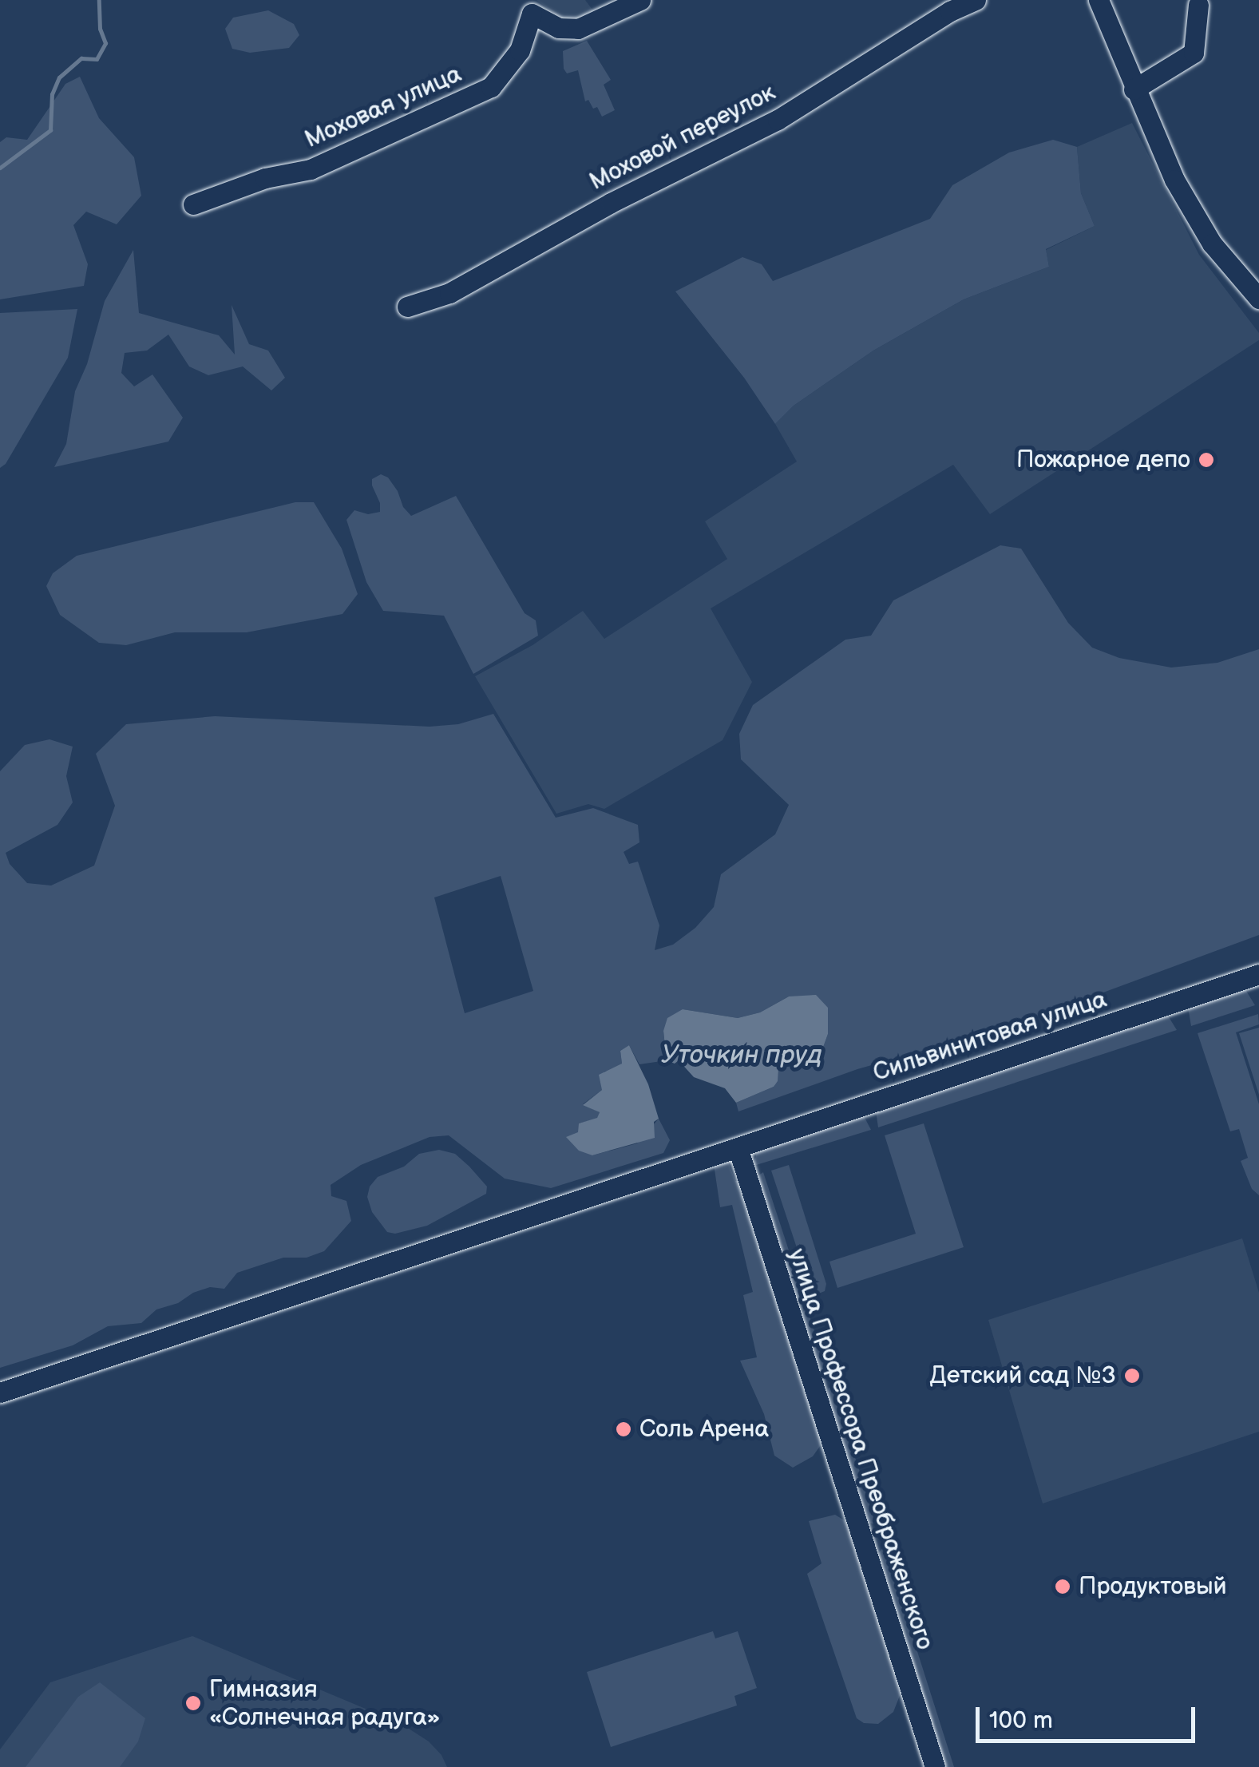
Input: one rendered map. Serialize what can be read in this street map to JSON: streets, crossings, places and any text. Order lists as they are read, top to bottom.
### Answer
{
  "streets": {
    "street": [
      "Моховая улица",
      "Моховой переулок",
      "Сильвинитовая улица",
      "улица Профессора Преображенского"
    ]
  },
  "crossings": [
    ["Сильвинитовая улица", "улица Профессора Преображенского"]
  ],
  "water": ["Уточкин пруд"],
  "places": [
    "Пожарное депо",
    "Детский сад №3",
    "Соль Арена",
    "Продуктовый",
    "Гимназия «Солнечная радуга»"
  ],
  "scale_bar": "100 m"
}
